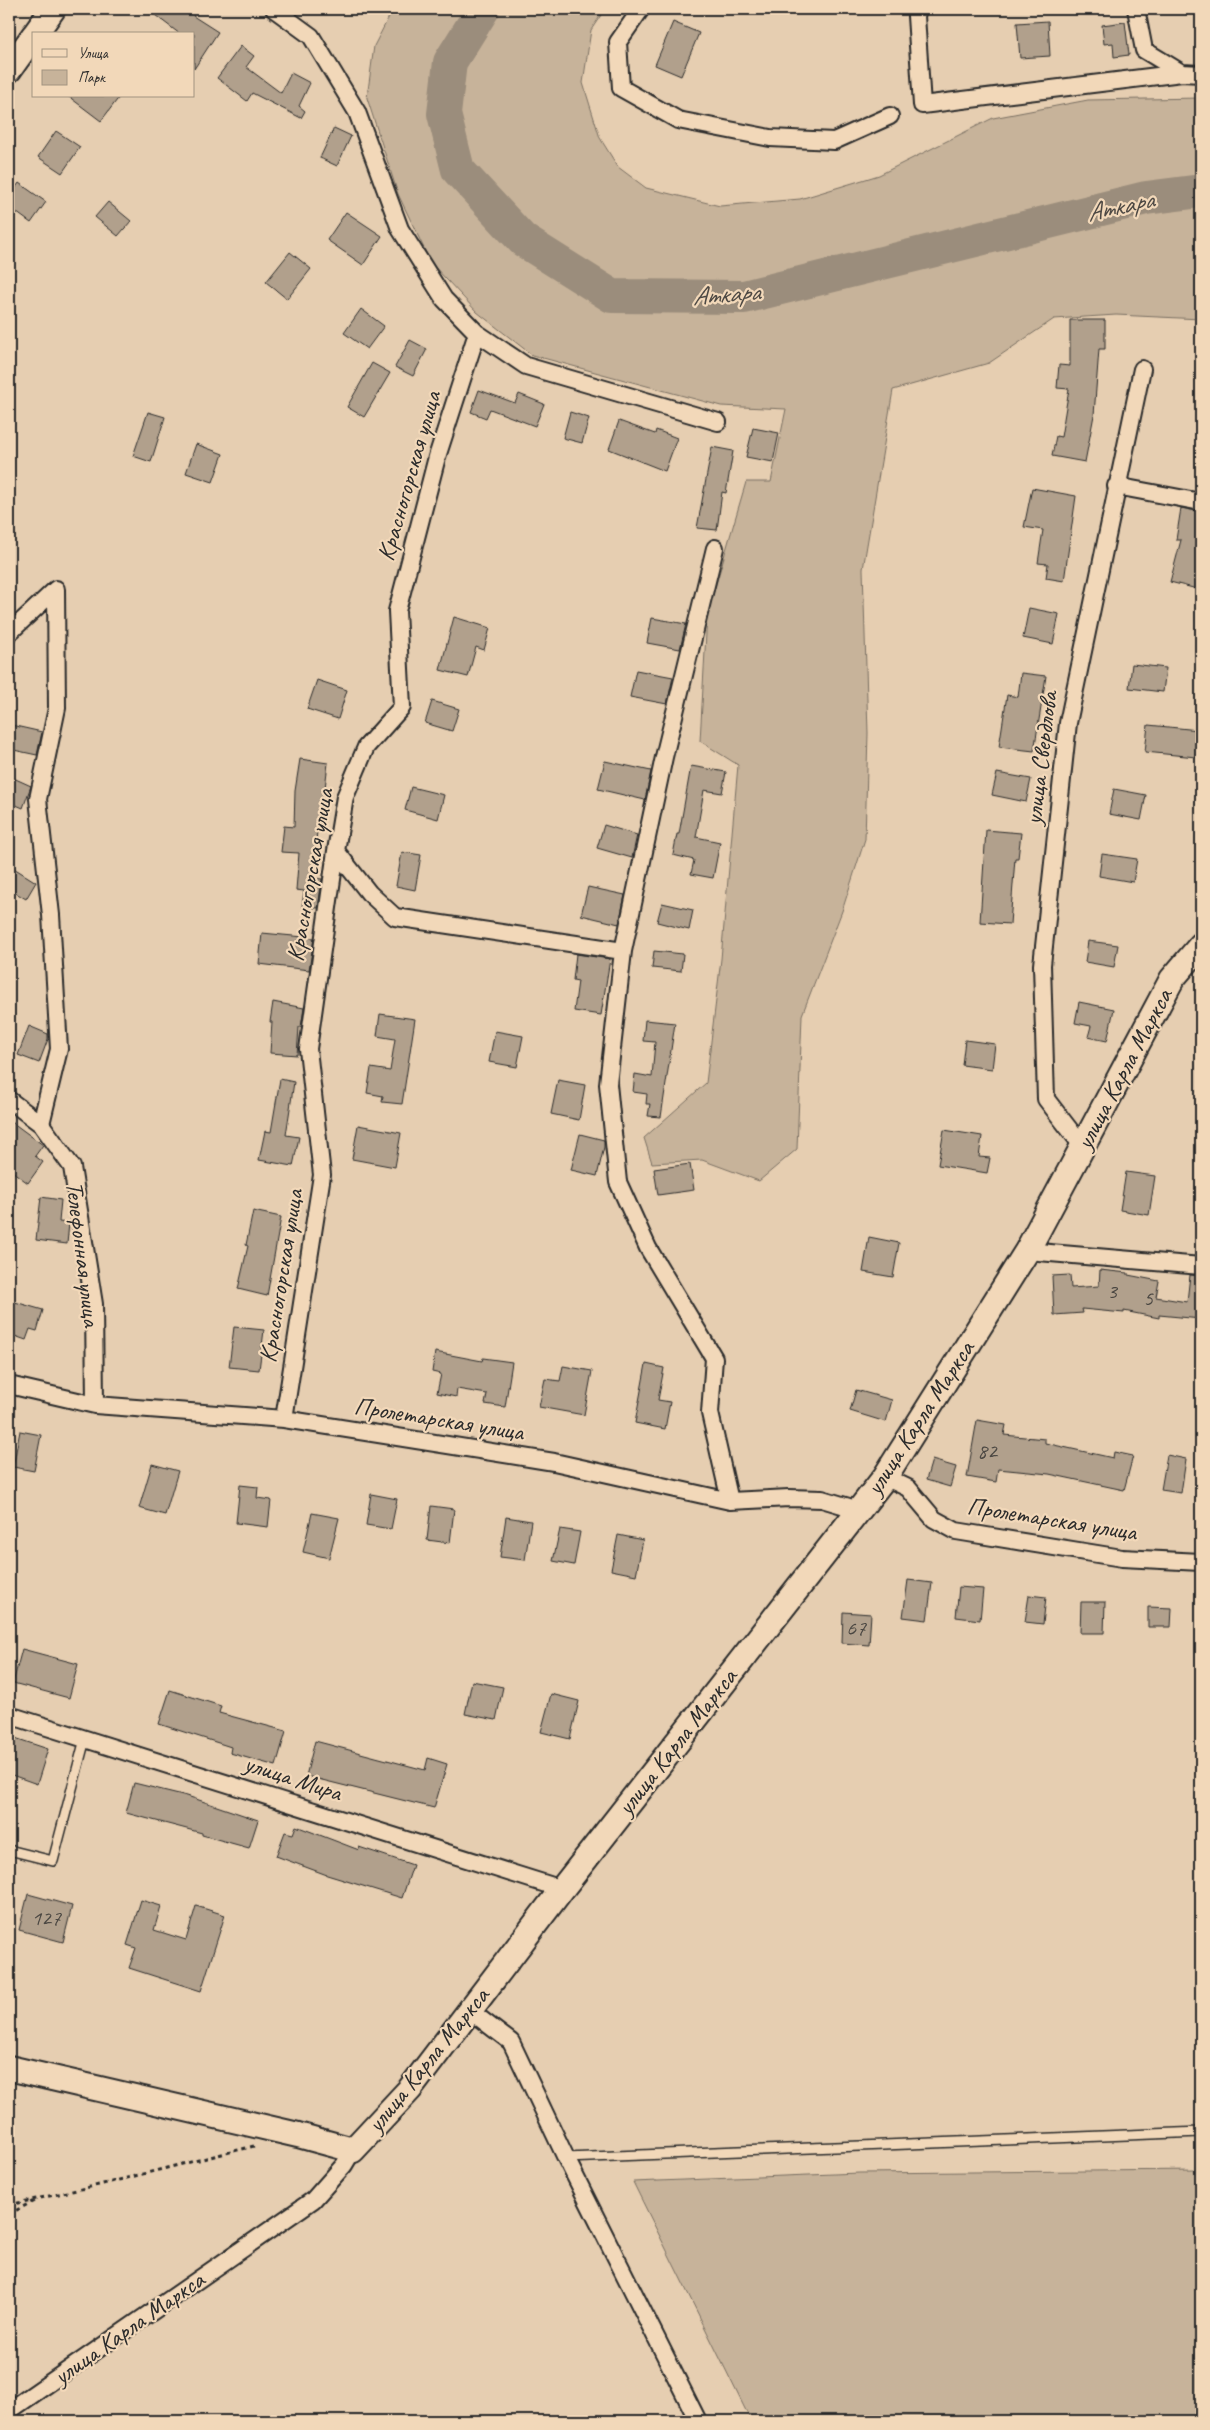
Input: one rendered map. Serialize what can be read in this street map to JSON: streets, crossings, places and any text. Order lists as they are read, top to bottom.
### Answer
{
  "streets": {
    "street": [
      "Красногорская улица",
      "улица Свердлова",
      "улица Карла Маркса",
      "Телефонная улица",
      "Пролетарская улица",
      "улица Мира"
    ]
  },
  "crossings": [
    ["Красногорская улица", "Пролетарская улица"],
    ["улица Свердлова", "улица Карла Маркса"],
    ["улица Карла Маркса", "Пролетарская улица"],
    ["улица Карла Маркса", "улица Мира"],
    ["Телефонная улица", "Пролетарская улица"]
  ],
  "water": ["Аткара"],
  "house_numbers": [
    "3",
    "5",
    "82",
    "67",
    "127"
  ],
  "legend": ["Улица", "Парк"]
}
